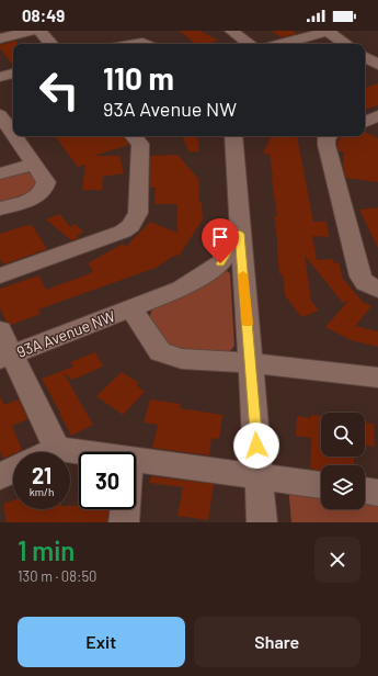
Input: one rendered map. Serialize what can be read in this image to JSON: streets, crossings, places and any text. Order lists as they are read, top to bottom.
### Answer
{
  "streets": {
    "street": ["93A Avenue NW"]
  },
  "page": {
    "status": "08:49",
    "turn": ["110 m", "93A Avenue NW"],
    "speed": "21 km/h",
    "limit": "30",
    "heading": ["1 min", "130 m · 08:50"],
    "buttons": ["Exit", "Share"]
  }
}
